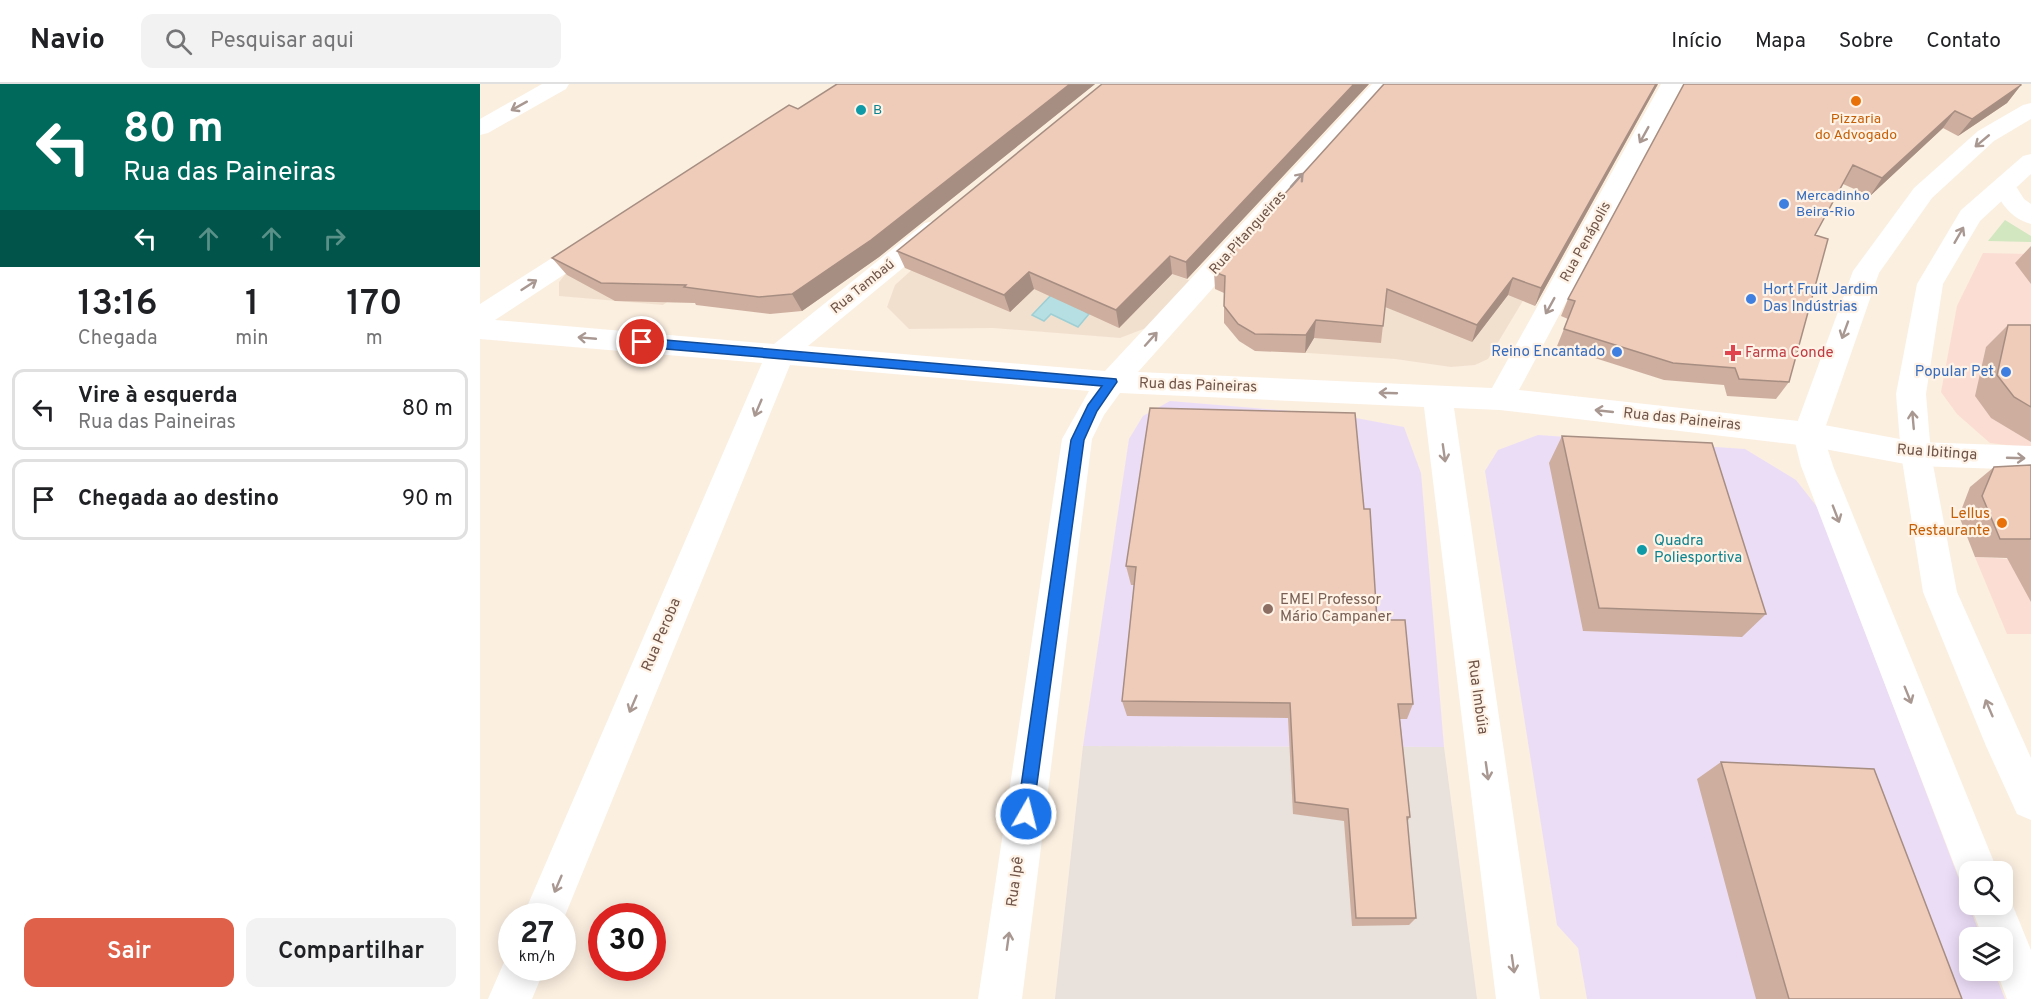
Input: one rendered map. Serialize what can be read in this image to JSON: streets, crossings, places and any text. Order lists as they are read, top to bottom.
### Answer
{
  "streets": {
    "street": [
      "Rua Pitangueiras",
      "Rua Penápolis",
      "Rua Tambaú",
      "Rua das Paineiras",
      "Rua Ibitinga",
      "Rua Peroba",
      "Rua Imbúia",
      "Rua Ipê"
    ]
  },
  "crossings": [
    ["Rua Pitangueiras", "Rua das Paineiras"],
    ["Rua Pitangueiras", "Rua Ipê"],
    ["Rua Penápolis", "Rua das Paineiras"],
    ["Rua Tambaú", "Rua das Paineiras"],
    ["Rua Tambaú", "Rua Peroba"],
    ["Rua das Paineiras", "Rua Ibitinga"],
    ["Rua das Paineiras", "Rua Peroba"],
    ["Rua das Paineiras", "Rua Imbúia"],
    ["Rua das Paineiras", "Rua Ipê"]
  ],
  "one_way": [
    "Rua Pitangueiras",
    "Rua das Paineiras",
    "Rua Ibitinga",
    "Rua Peroba",
    "Rua Imbúia",
    "Rua Ipê"
  ],
  "places": {
    "other": [
      "Pizzaria do Advogado",
      "B",
      "Mercadinho Beira-Rio",
      "Hort Fruit Jardim Das Indústrias",
      "Reino Encantado",
      "Popular Pet",
      "Lellus Restaurante",
      "Quadra Poliesportiva",
      "EMEI Professor Mário Campaner"
    ],
    "health": ["Farma Conde"]
  },
  "page": {
    "header": "Navio",
    "search": "Pesquisar aqui",
    "nav": [
      "Início",
      "Mapa",
      "Sobre",
      "Contato"
    ],
    "turn": ["80 m", "Rua das Paineiras"],
    "eta": [
      "13:16",
      "Chegada",
      "1",
      "min",
      "170",
      "m"
    ],
    "list": [
      {
        "name": "Vire à esquerda",
        "note": "Rua das Paineiras",
        "value": "80 m"
      },
      {
        "name": "Chegada ao destino",
        "value": "90 m"
      }
    ],
    "speed": "27 km/h",
    "limit": "30",
    "buttons": ["Sair", "Compartilhar"]
  }
}
